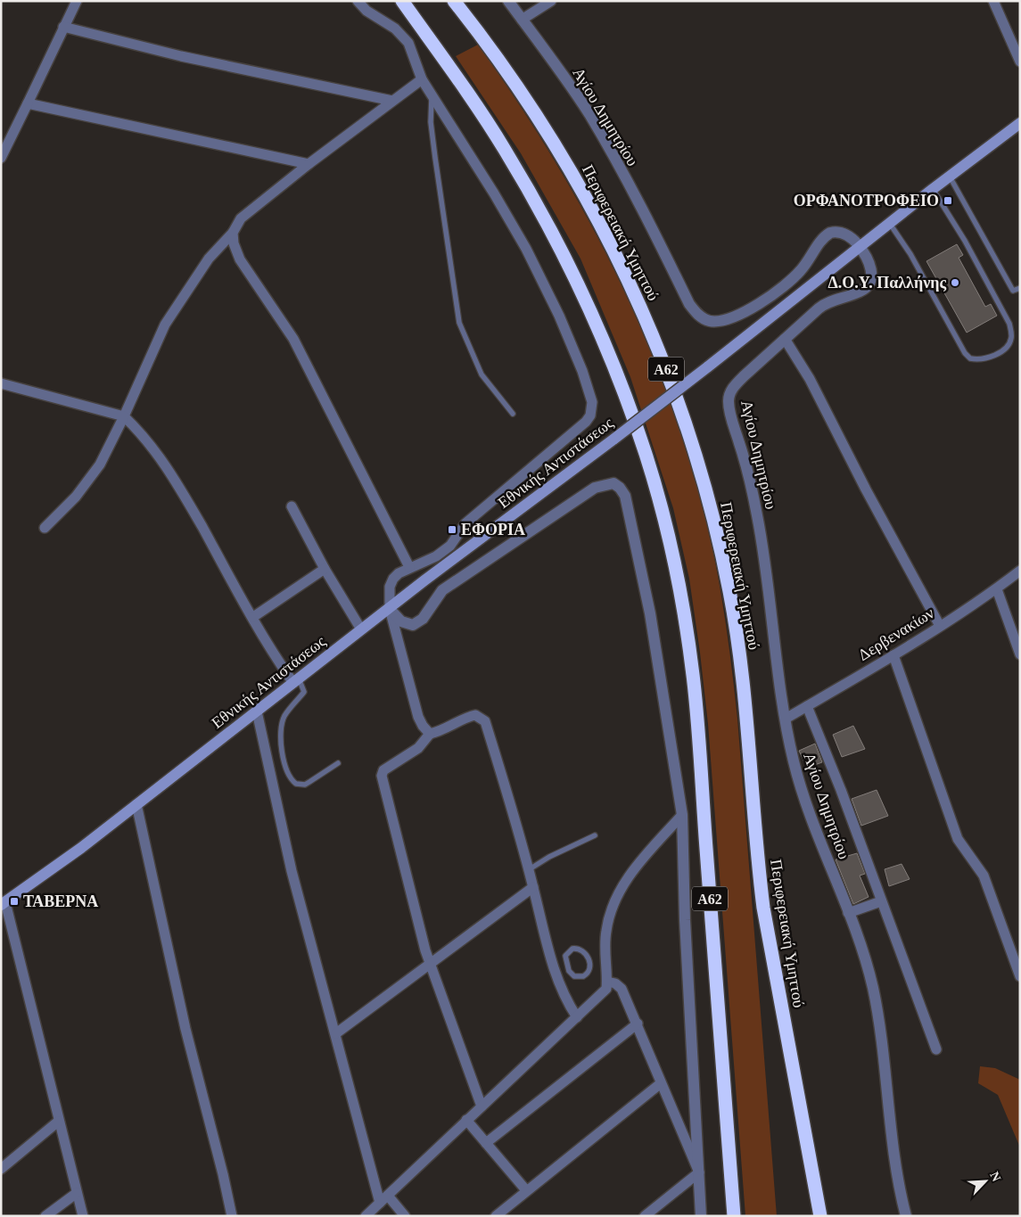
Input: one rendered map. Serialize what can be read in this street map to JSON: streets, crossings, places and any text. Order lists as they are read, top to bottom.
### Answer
{
  "streets": {
    "highway": ["Περιφερειακή Υμηττού", "Α62"],
    "main road": ["Εθνικής Αντιστάσεως"],
    "street": ["Αγίου Δημητρίου", "Δερβενακίων"]
  },
  "crossings": [
    ["Αγίου Δημητρίου", "Εθνικής Αντιστάσεως"],
    ["Αγίου Δημητρίου", "Δερβενακίων"]
  ],
  "places": {
    "transit": ["ΟΡΦΑΝΟΤΡΟΦΕΙΟ", "ΕΦΟΡΙΑ", "ΤΑΒΕΡΝΑ"],
    "other": ["Δ.Ο.Υ. Παλλήνης"]
  },
  "north": "top right"
}
